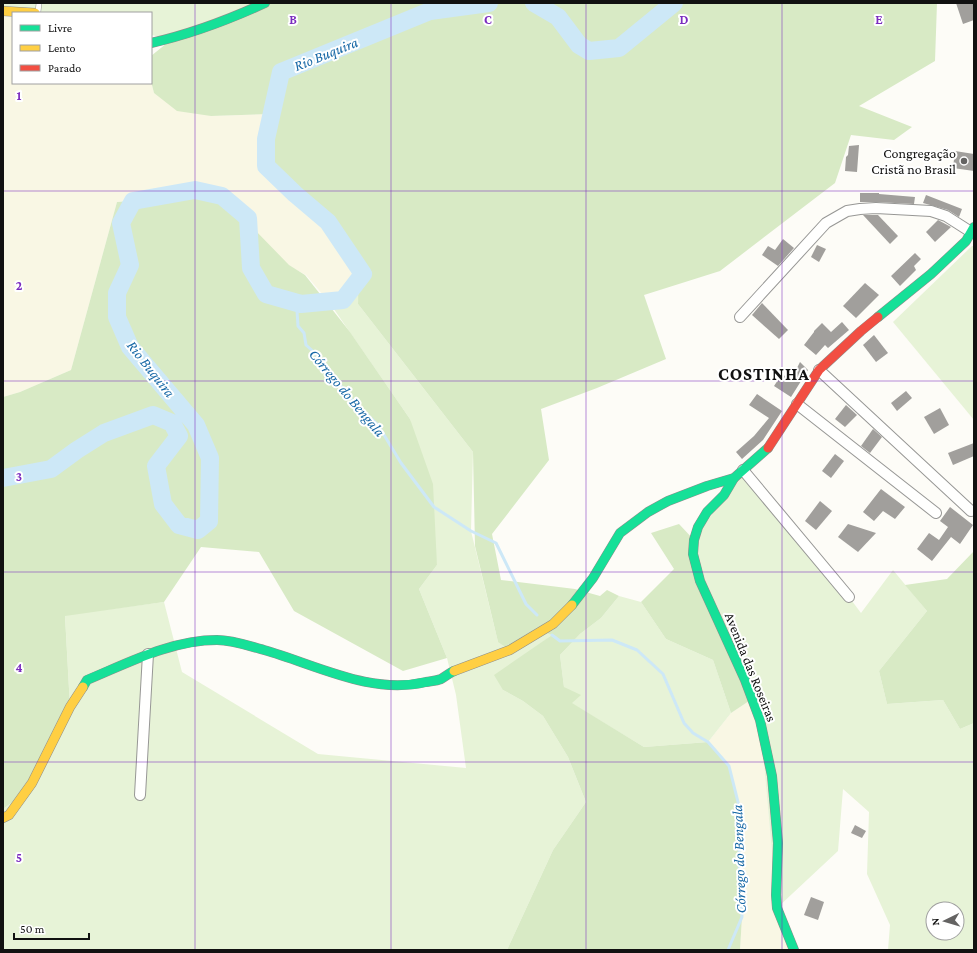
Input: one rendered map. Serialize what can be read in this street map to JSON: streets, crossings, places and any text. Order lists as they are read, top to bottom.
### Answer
{
  "streets": {
    "street": ["Avenida das Roseiras"]
  },
  "districts": ["COSTINHA"],
  "water": ["Rio Buquira", "Córrego do Bengala"],
  "places": ["Congregação Cristã no Brasil"],
  "legend": ["Livre", "Lento", "Parado"],
  "scale_bar": "50 m",
  "north": "left",
  "grid": {
    "columns": [
      "B",
      "C",
      "D",
      "E"
    ],
    "rows": [
      "1",
      "2",
      "3",
      "4",
      "5"
    ]
  }
}
